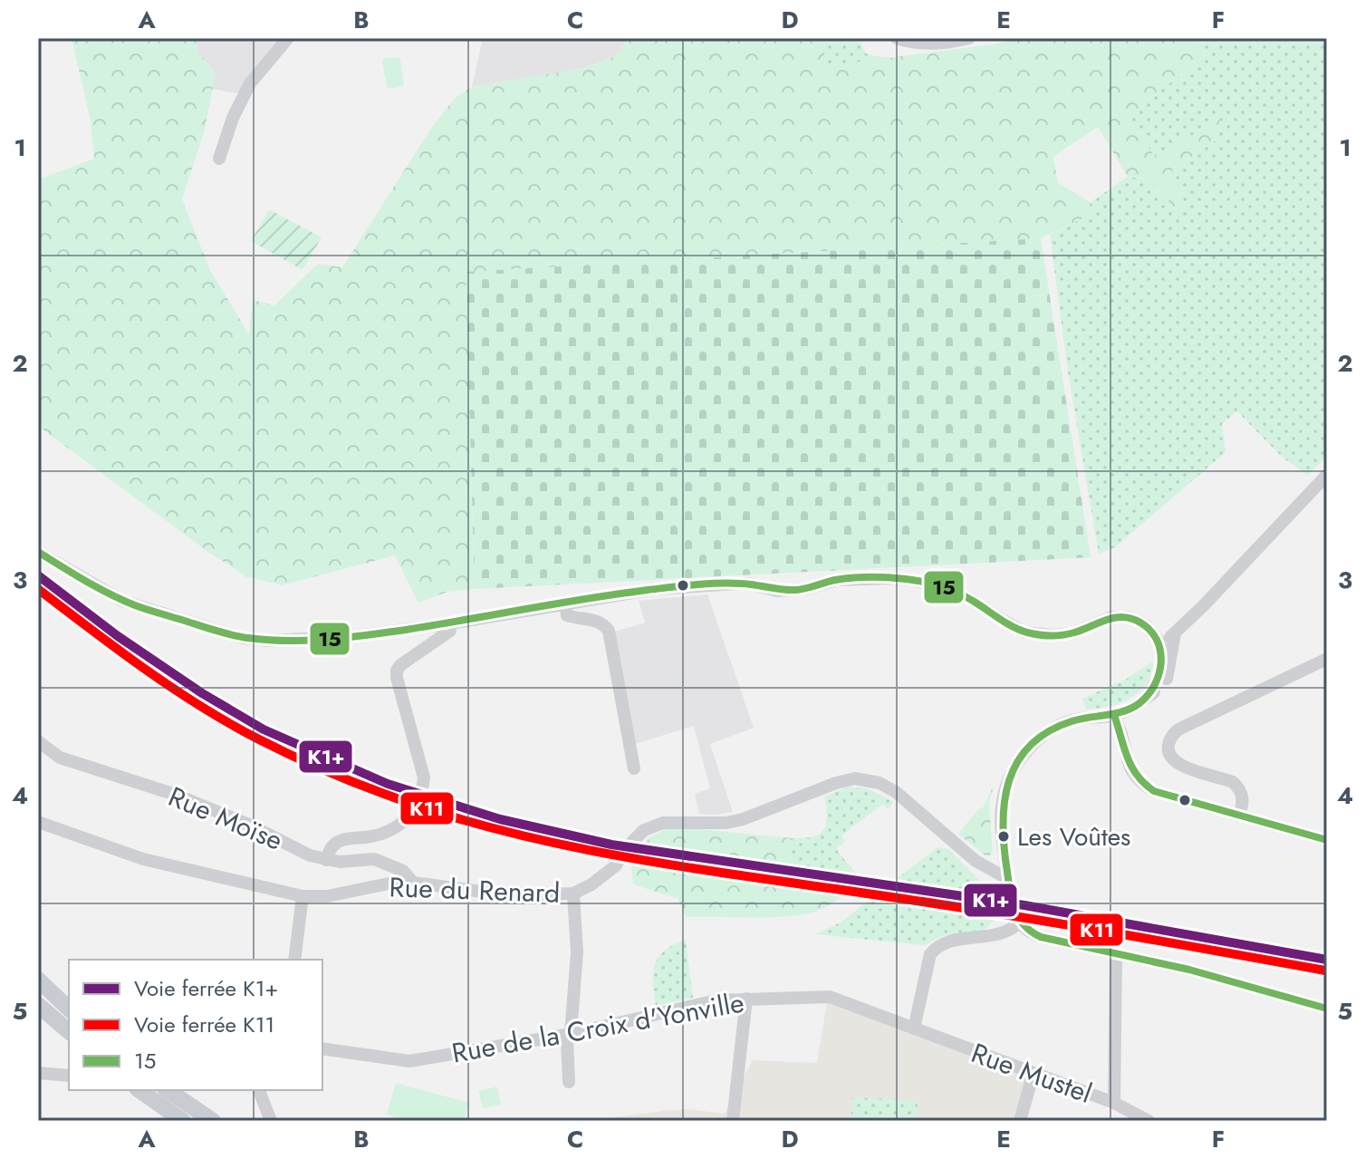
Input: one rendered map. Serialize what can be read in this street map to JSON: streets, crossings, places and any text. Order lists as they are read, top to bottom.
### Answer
{
  "streets": {
    "street": [
      "Rue Moïse",
      "Rue du Renard",
      "Rue de la Croix d'Yonville",
      "Rue Mustel"
    ]
  },
  "crossings": [
    ["Rue Moïse", "Rue du Renard"],
    ["Rue de la Croix d'Yonville", "Rue Mustel"]
  ],
  "places": ["Les Voûtes"],
  "lines": ["transit line 15", "rail line K1+", "rail line K11"],
  "legend": ["Voie ferrée K1+", "Voie ferrée K11", "15"],
  "grid": {
    "columns": [
      "A",
      "B",
      "C",
      "D",
      "E",
      "F"
    ],
    "rows": [
      "1",
      "2",
      "3",
      "4",
      "5"
    ]
  }
}
